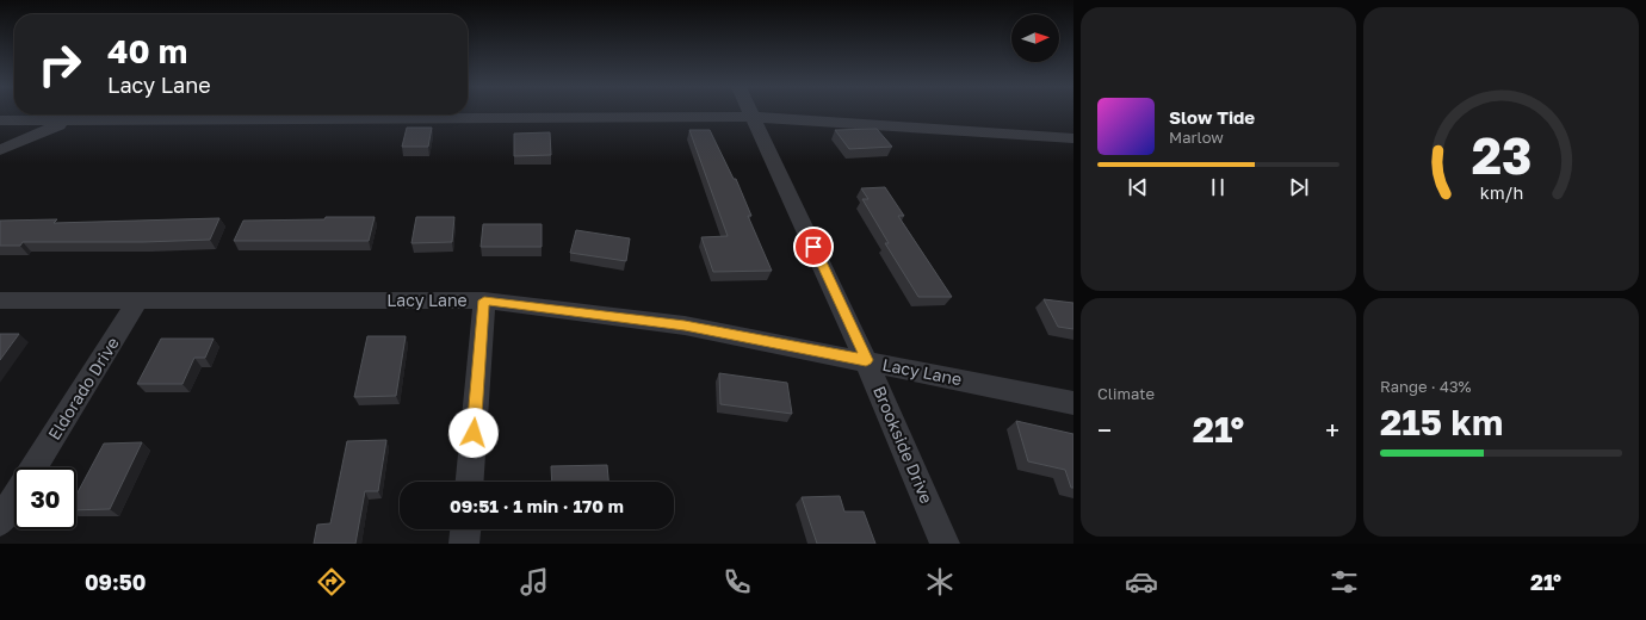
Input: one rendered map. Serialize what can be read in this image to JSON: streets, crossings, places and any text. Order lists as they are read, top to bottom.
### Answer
{
  "streets": {
    "street": ["Lacy Lane", "Eldorado Drive", "Brookside Drive"]
  },
  "crossings": [
    ["Lacy Lane", "Eldorado Drive"],
    ["Lacy Lane", "Brookside Drive"]
  ],
  "north": "right",
  "page": {
    "turn": ["40 m", "Lacy Lane"],
    "song": ["Slow Tide", "Marlow"],
    "tile": [
      "Climate",
      ["Range · 43%", "215 km"]
    ],
    "heat": ["−", "21°", "+"],
    "limit": "30",
    "trip": "09:51 · 1 min · 170 m",
    "tabs": ["09:50", "21°"],
    "gauge": ["23", "km/h"]
  }
}
